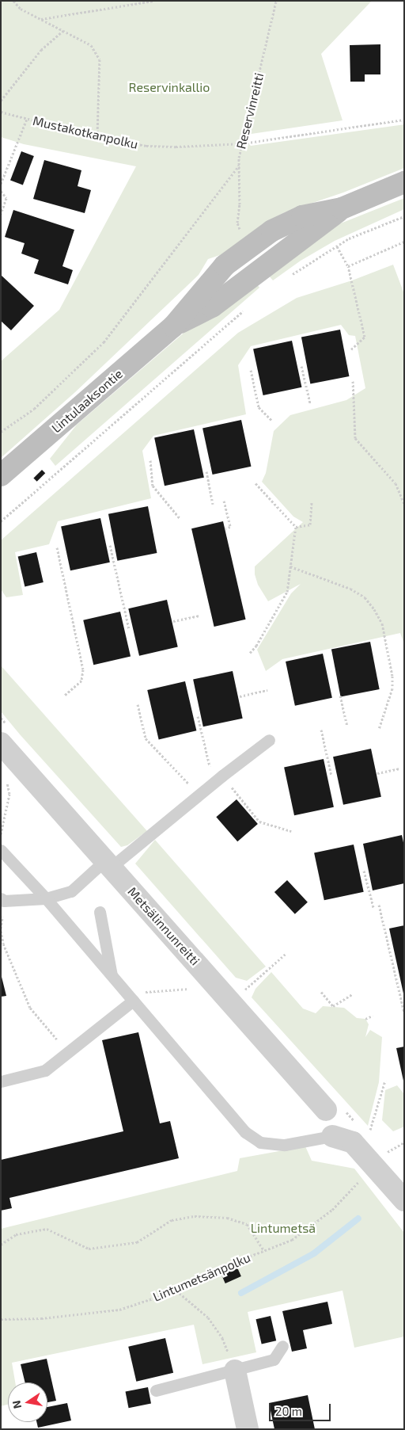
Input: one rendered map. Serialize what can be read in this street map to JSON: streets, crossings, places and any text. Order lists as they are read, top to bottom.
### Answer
{
  "streets": {
    "street": ["Lintulaaksontie", "Metsälinnunreitti"],
    "path": ["Reservinreitti", "Mustakotkanpolku", "Lintumetsänpolku"]
  },
  "crossings": [
    ["Reservinreitti", "Mustakotkanpolku"]
  ],
  "parks": ["Reservinkallio", "Lintumetsä"],
  "scale_bar": "20 m",
  "north": "left"
}
